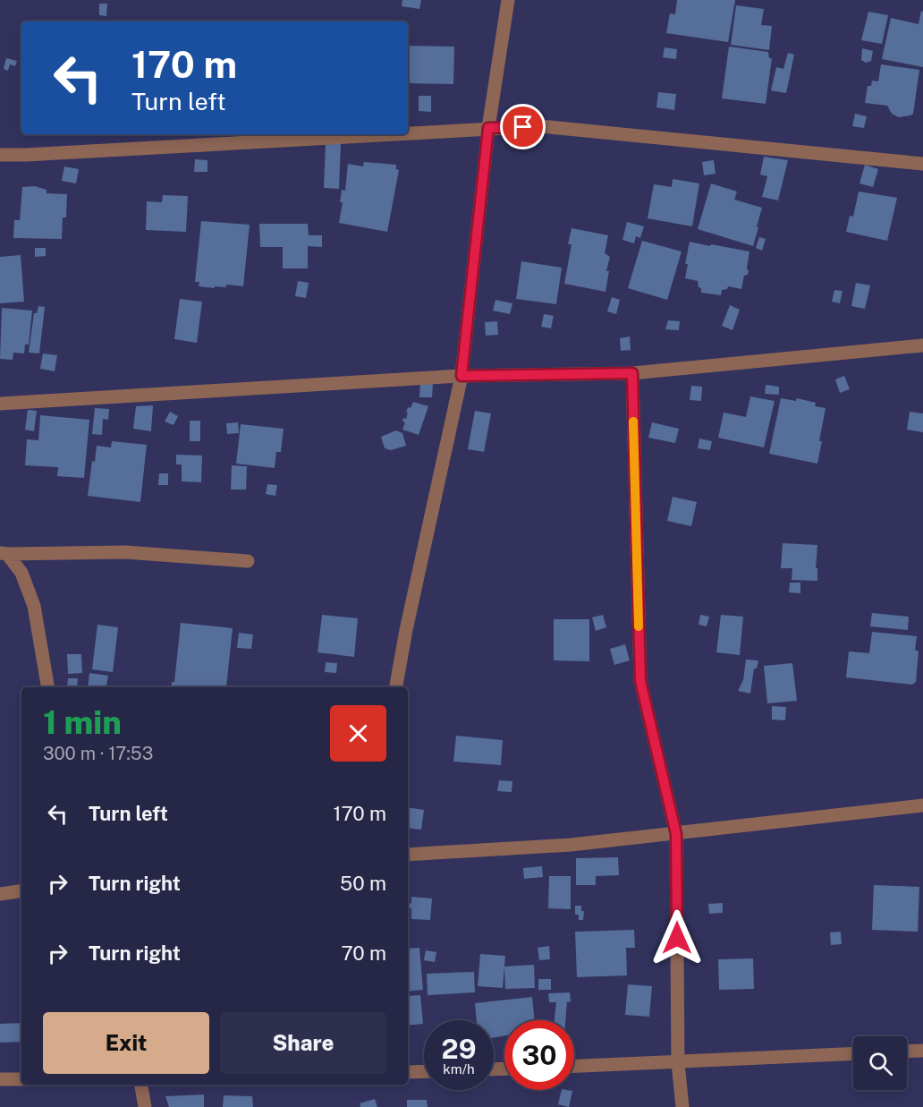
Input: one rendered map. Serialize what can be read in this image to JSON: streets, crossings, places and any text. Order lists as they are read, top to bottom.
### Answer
{
  "page": {
    "turn": ["170 m", "Turn left"],
    "heading": ["1 min", "300 m · 17:53"],
    "list": [
      {
        "name": "Turn left",
        "value": "170 m"
      },
      {
        "name": "Turn right",
        "value": "50 m"
      },
      {
        "name": "Turn right",
        "value": "70 m"
      }
    ],
    "buttons": ["Exit", "Share"],
    "speed": "29 km/h",
    "limit": "30"
  }
}
